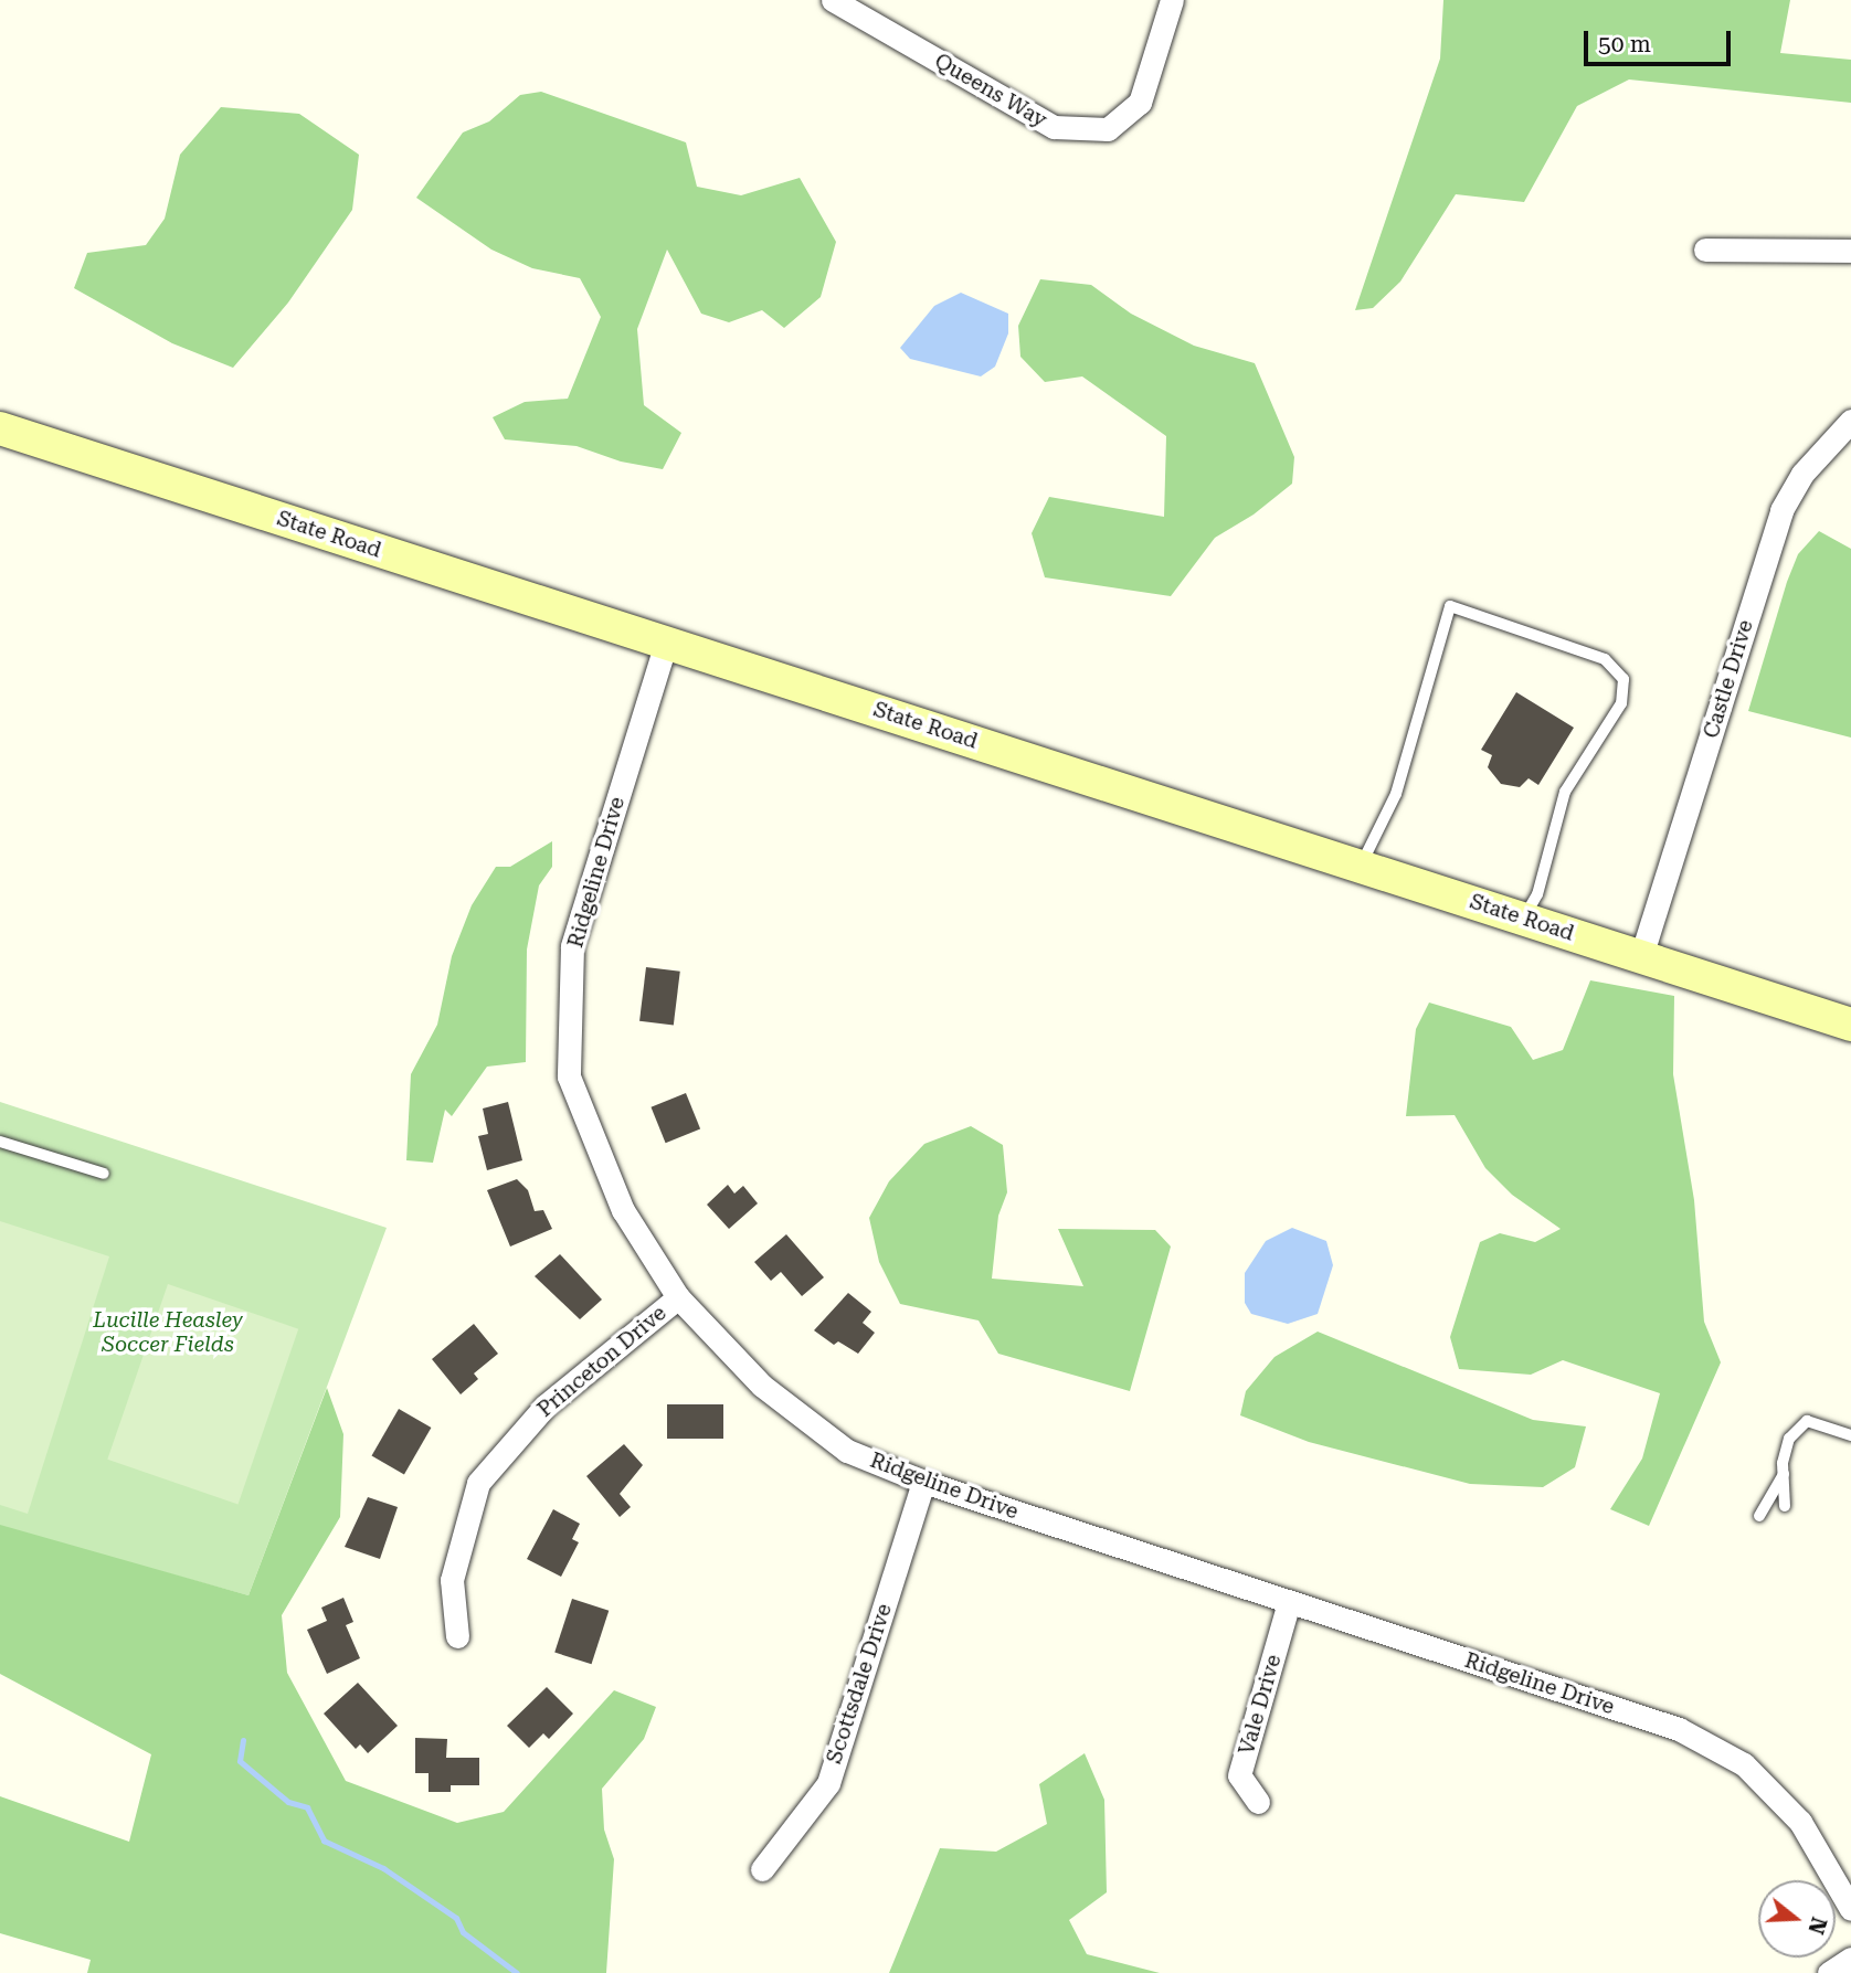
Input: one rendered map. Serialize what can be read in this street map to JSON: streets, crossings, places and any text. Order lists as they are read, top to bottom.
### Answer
{
  "streets": {
    "main road": ["State Road"],
    "street": [
      "Queens Way",
      "Castle Drive",
      "Ridgeline Drive",
      "Princeton Drive",
      "Scottsdale Drive",
      "Vale Drive"
    ]
  },
  "crossings": [
    ["State Road", "Castle Drive"],
    ["State Road", "Ridgeline Drive"],
    ["Ridgeline Drive", "Princeton Drive"],
    ["Ridgeline Drive", "Scottsdale Drive"],
    ["Ridgeline Drive", "Vale Drive"]
  ],
  "parks": ["Lucille Heasley Soccer Fields"],
  "scale_bar": "50 m",
  "north": "right"
}
